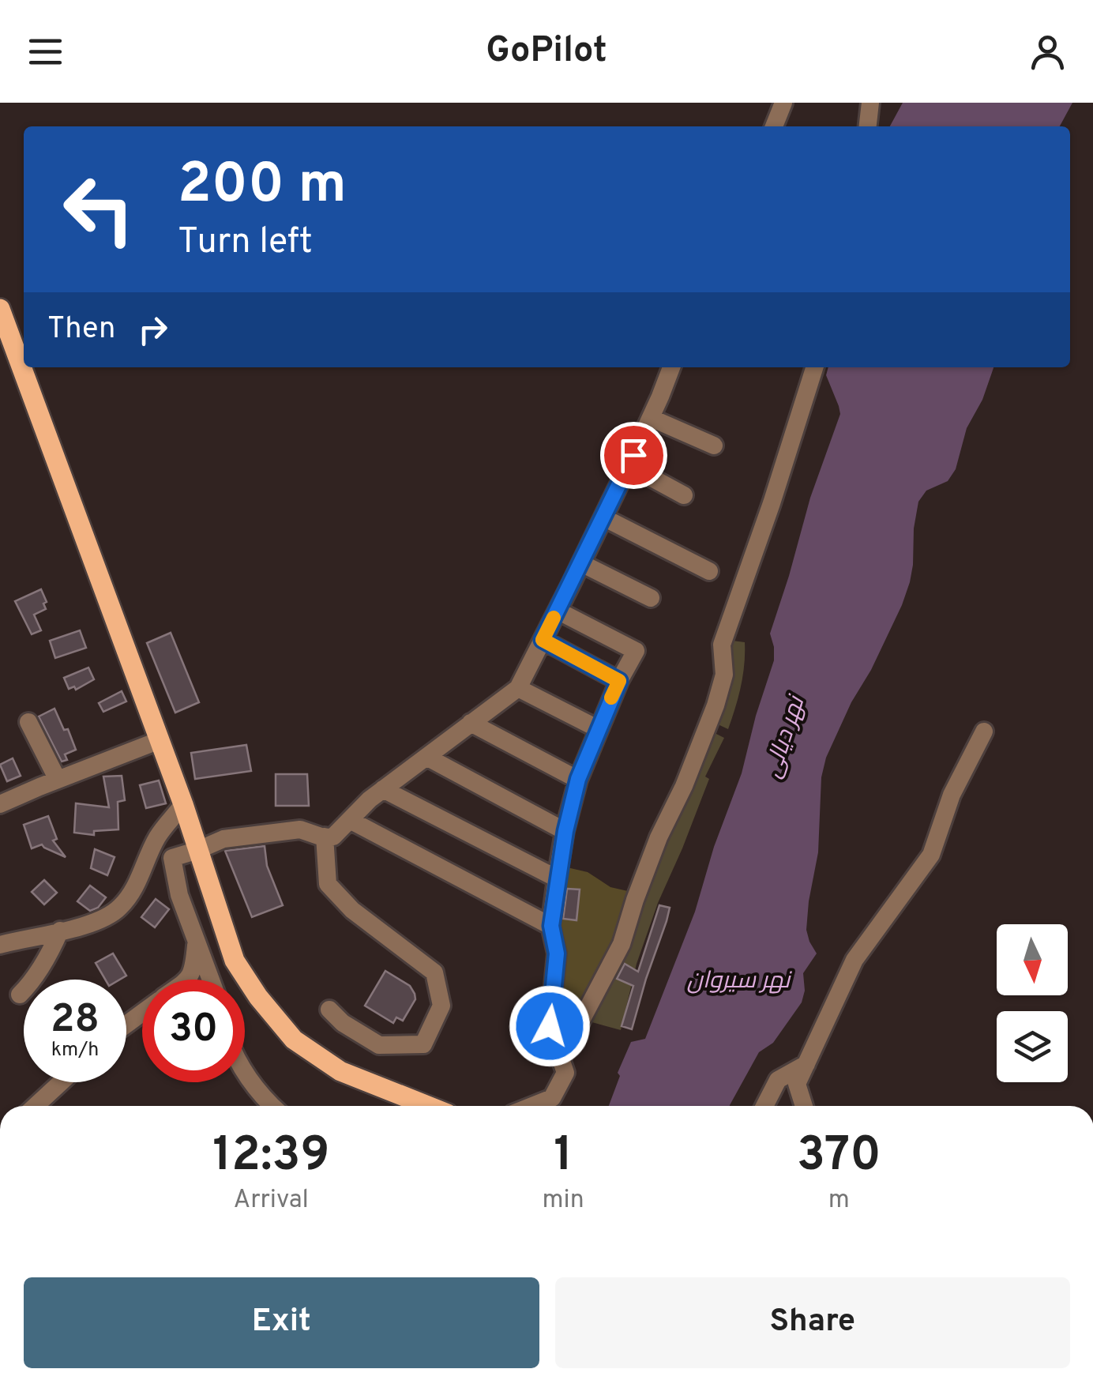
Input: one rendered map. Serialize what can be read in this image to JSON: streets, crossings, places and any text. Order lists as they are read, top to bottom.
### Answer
{
  "water": ["نهر ديالى", "نهر سیروان"],
  "north": "bottom",
  "page": {
    "header": "GoPilot",
    "turn": ["200 m", "Turn left"],
    "then": "Then",
    "speed": "28 km/h",
    "limit": "30",
    "eta": [
      "12:39",
      "Arrival",
      "1",
      "min",
      "370",
      "m"
    ],
    "buttons": ["Exit", "Share"]
  }
}
